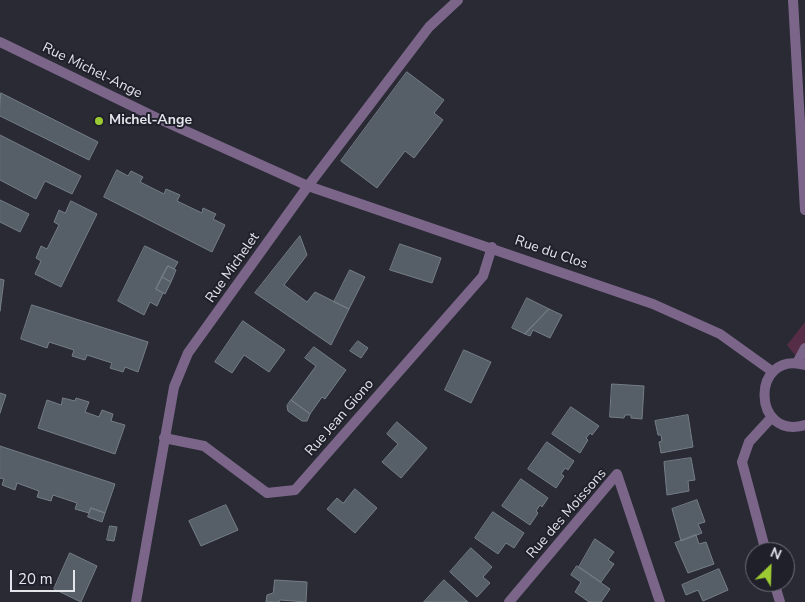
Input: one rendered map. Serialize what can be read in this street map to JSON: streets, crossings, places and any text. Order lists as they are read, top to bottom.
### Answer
{
  "streets": {
    "street": [
      "Rue Michel-Ange",
      "Rue du Clos",
      "Rue Michelet",
      "Rue Jean Giono",
      "Rue des Moissons"
    ]
  },
  "crossings": [
    ["Rue Michel-Ange", "Rue du Clos"],
    ["Rue Michel-Ange", "Rue Michelet"],
    ["Rue du Clos", "Rue Michelet"],
    ["Rue du Clos", "Rue Jean Giono"],
    ["Rue Michelet", "Rue Jean Giono"]
  ],
  "places": ["Michel-Ange"],
  "scale_bar": "20 m",
  "north": "top right"
}
